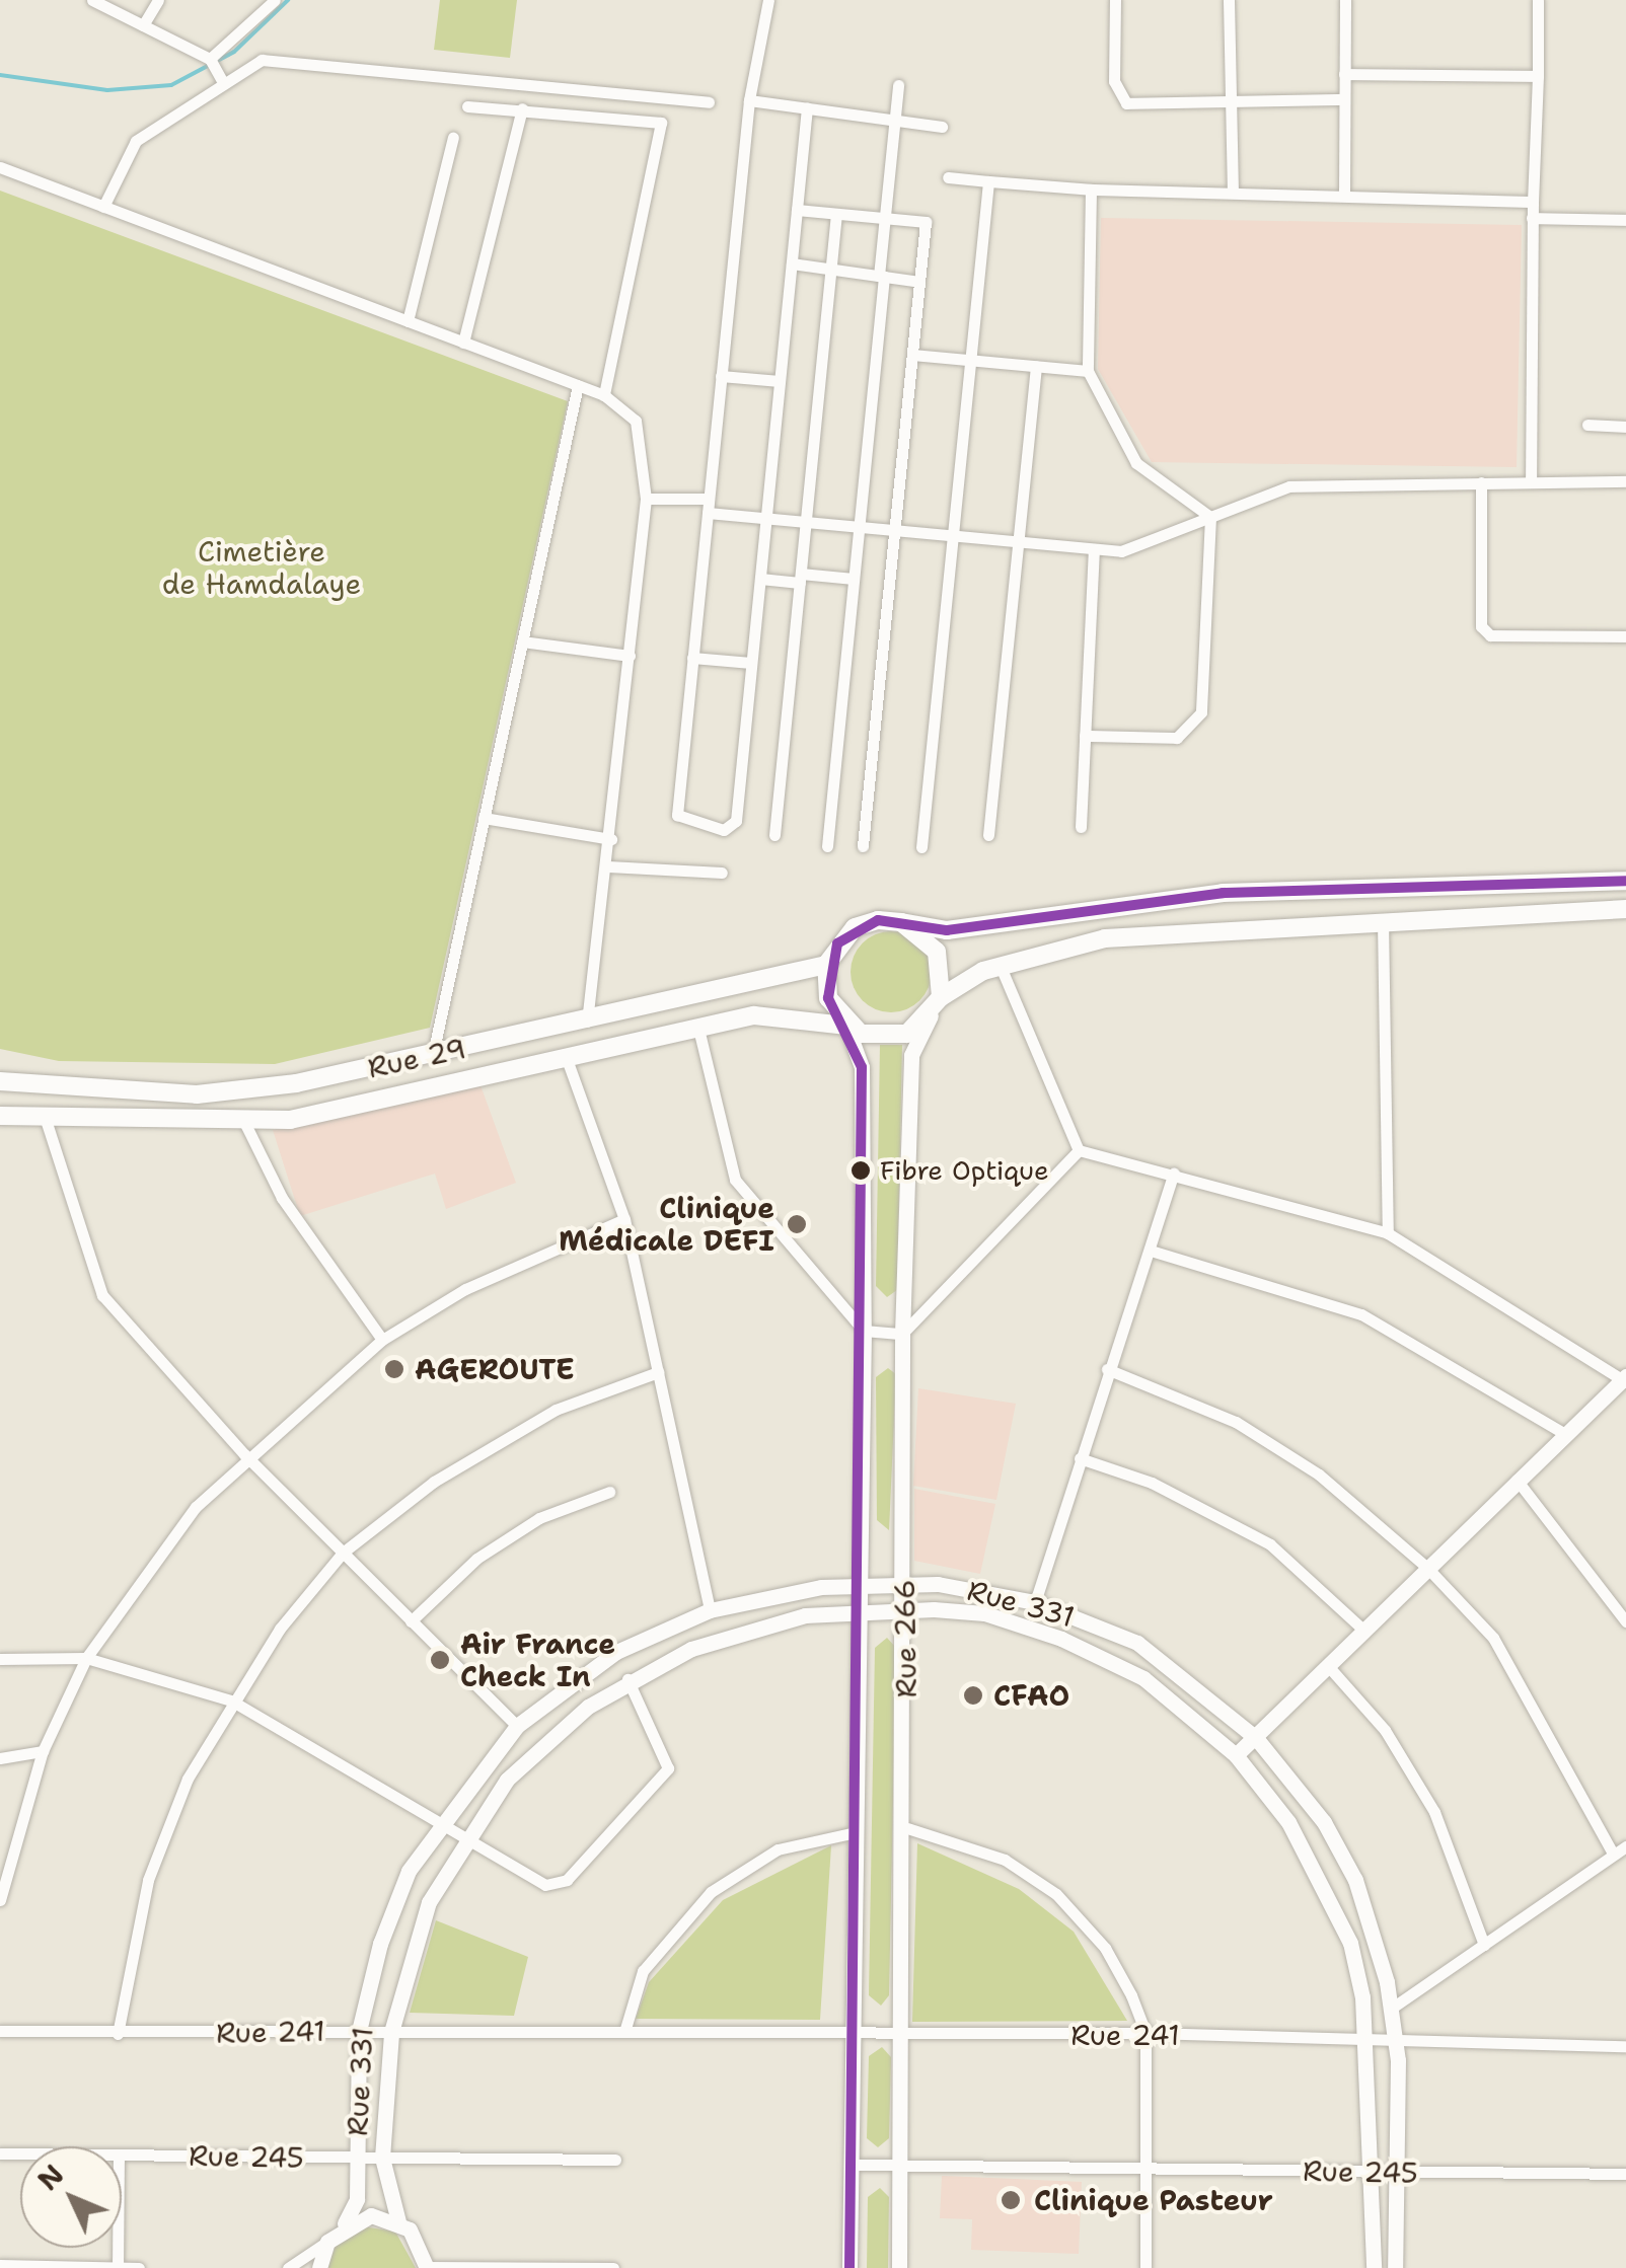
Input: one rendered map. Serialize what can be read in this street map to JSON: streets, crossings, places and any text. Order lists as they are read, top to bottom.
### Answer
{
  "streets": {
    "main road": ["Rue 29"],
    "street": [
      "Rue 331",
      "Rue 266",
      "Rue 241",
      "Rue 245"
    ]
  },
  "crossings": [
    ["Rue 29", "Rue 266"],
    ["Rue 331", "Rue 266"],
    ["Rue 331", "Rue 241"],
    ["Rue 331", "Rue 245"],
    ["Rue 266", "Rue 241"],
    ["Rue 266", "Rue 245"]
  ],
  "parks": ["Cimetière de Hamdalaye"],
  "places": [
    "Fibre Optique",
    "Clinique Médicale DEFI",
    "AGEROUTE",
    "Air France Check In",
    "CFAO",
    "Clinique Pasteur"
  ],
  "north": "top left"
}
